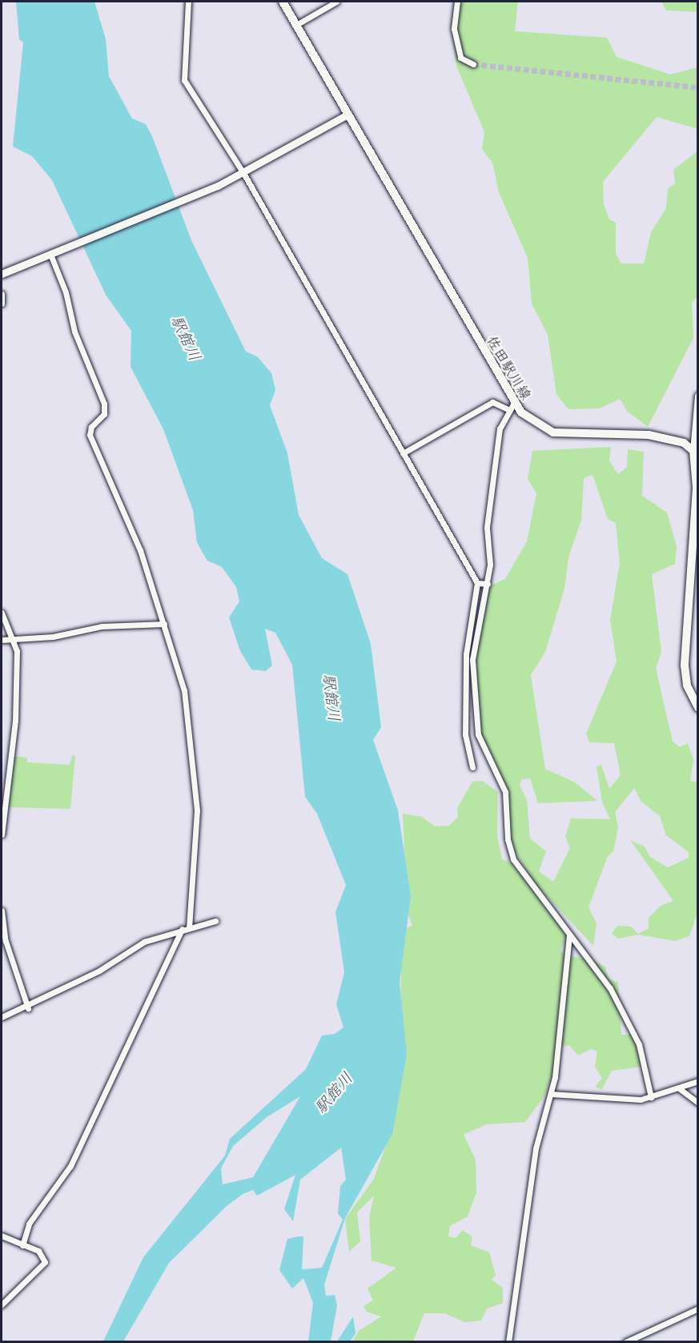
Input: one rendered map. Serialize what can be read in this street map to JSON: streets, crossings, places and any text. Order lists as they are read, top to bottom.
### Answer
{
  "streets": {
    "main road": ["佐田駅川線"]
  },
  "water": ["駅館川"]
}
